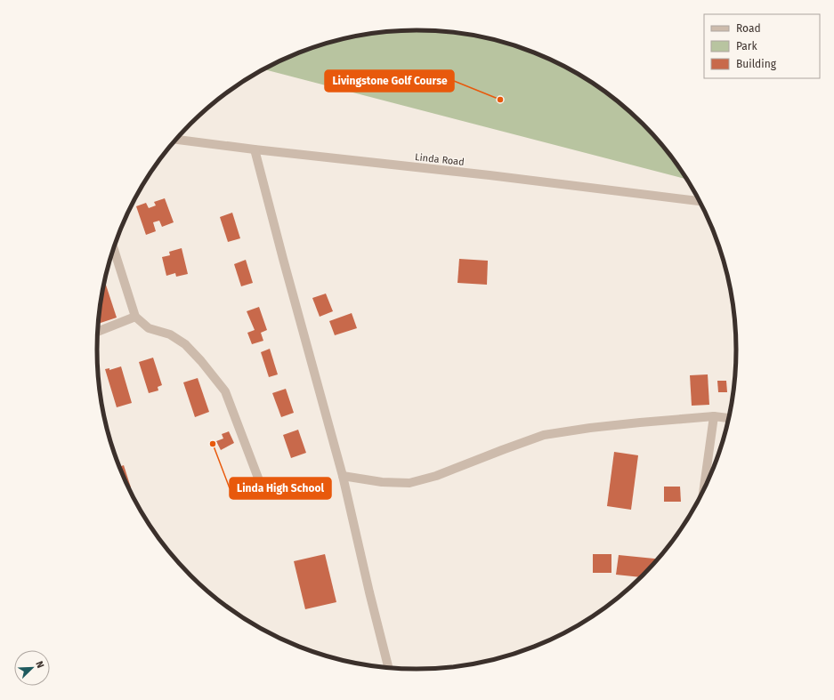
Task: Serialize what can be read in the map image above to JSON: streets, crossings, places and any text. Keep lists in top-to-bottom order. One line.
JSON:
{"streets":{"street":["Linda Road"]},"places":["Livingstone Golf Course","Linda High School"],"legend":["Road","Park","Building"],"north":"top right"}
